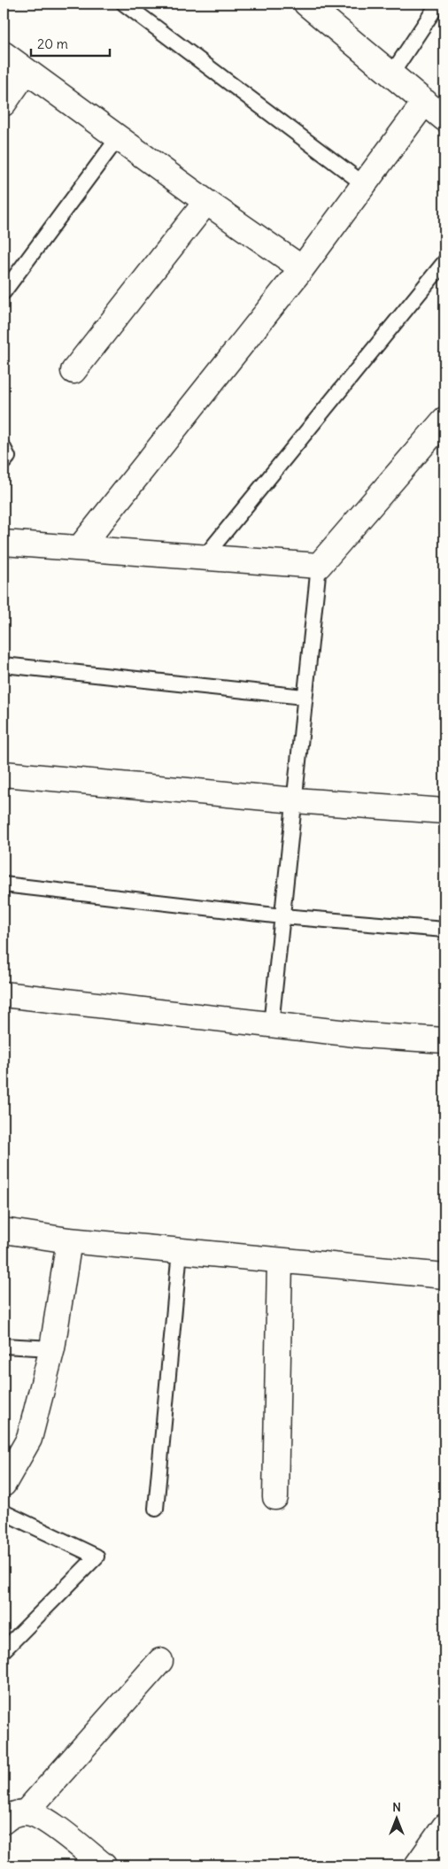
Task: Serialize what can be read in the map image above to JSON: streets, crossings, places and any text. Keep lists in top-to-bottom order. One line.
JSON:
{"scale_bar":"20 m","north":"top"}
